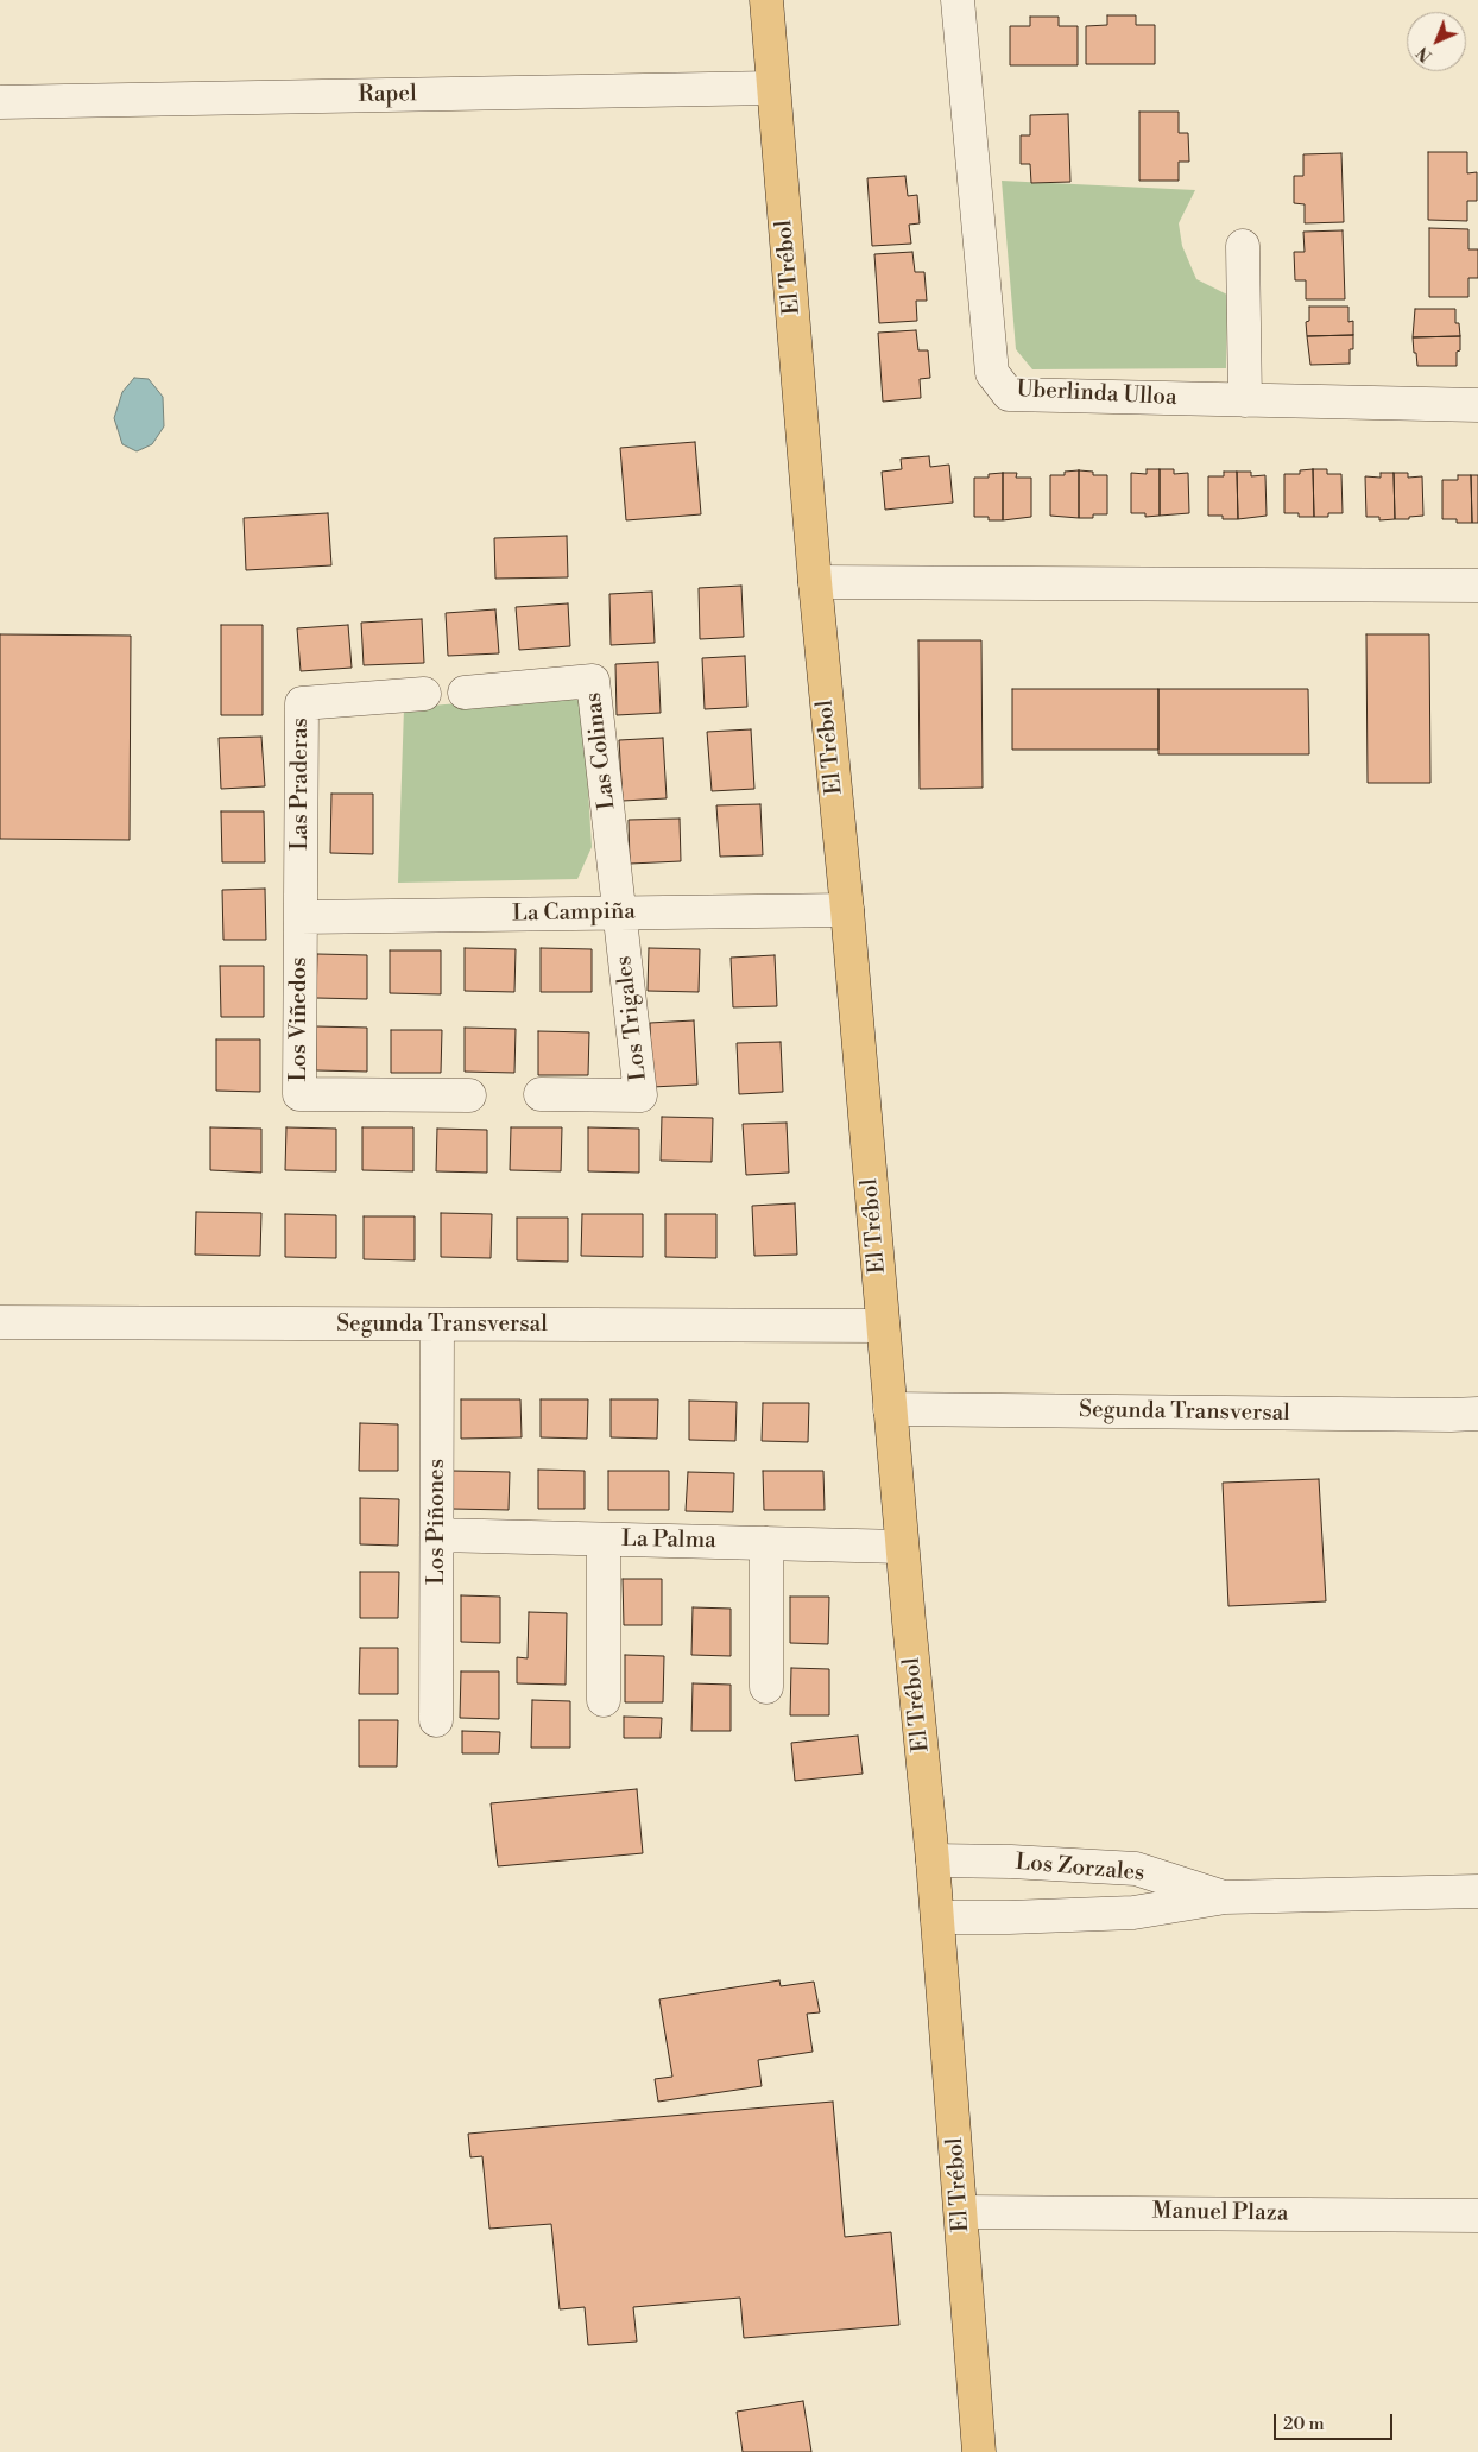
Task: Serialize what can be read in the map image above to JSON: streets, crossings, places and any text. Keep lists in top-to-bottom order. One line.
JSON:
{"streets":{"main road":["El Trébol"],"street":["Rapel","Uberlinda Ulloa","Las Colinas","Las Praderas","La Campiña","Los Trigales","Los Viñedos","Segunda Transversal","Los Piñones","La Palma","Los Zorzales","Manuel Plaza"]},"crossings":[["Rapel","El Trébol"],["El Trébol","La Campiña"],["El Trébol","Segunda Transversal"],["El Trébol","La Palma"],["El Trébol","Los Zorzales"],["El Trébol","Manuel Plaza"],["Las Colinas","La Campiña"],["Las Colinas","Los Trigales"],["Las Praderas","La Campiña"],["Las Praderas","Los Viñedos"],["La Campiña","Los Trigales"],["La Campiña","Los Viñedos"],["Segunda Transversal","Los Piñones"],["Los Piñones","La Palma"]],"scale_bar":"20 m","north":"bottom left"}
